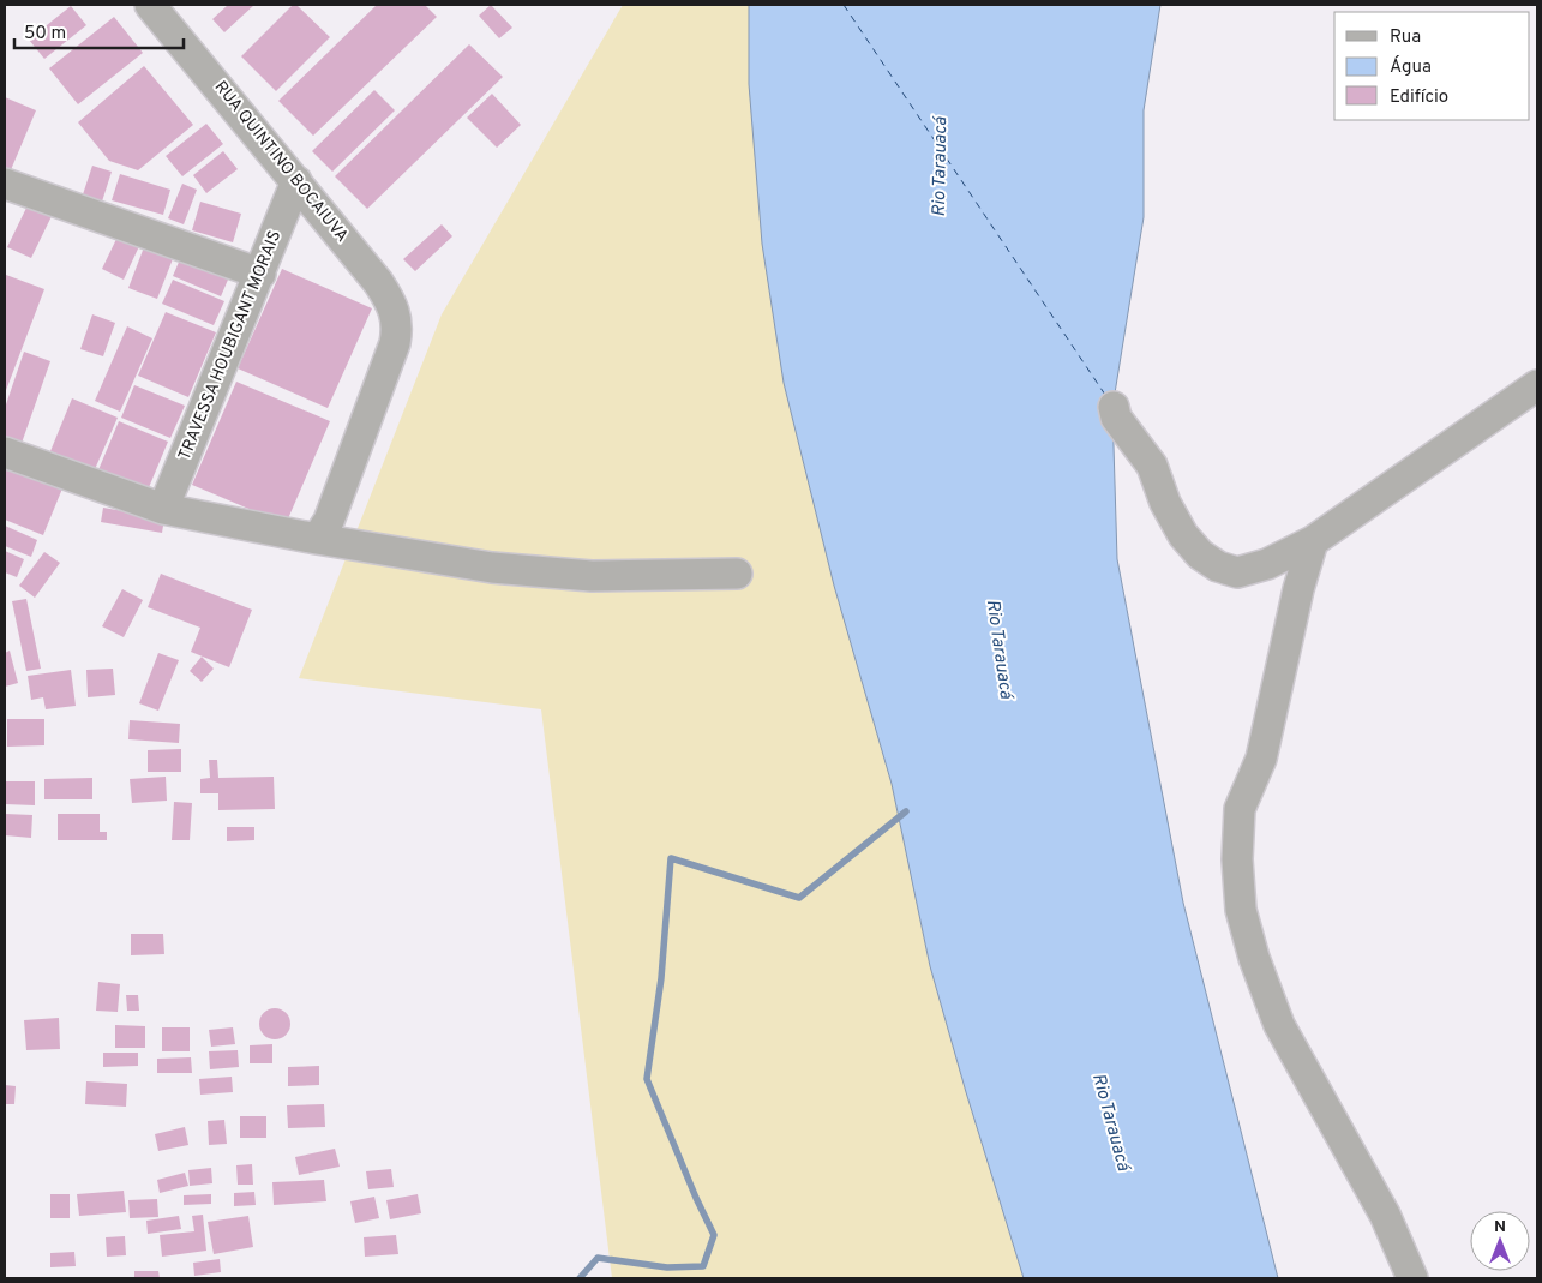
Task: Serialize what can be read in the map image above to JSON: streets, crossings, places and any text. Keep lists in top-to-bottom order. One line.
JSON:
{"streets":{"street":["RUA QUINTINO BOCAIUVA","TRAVESSA HOUBIGANT MORAIS"]},"crossings":[["RUA QUINTINO BOCAIUVA","TRAVESSA HOUBIGANT MORAIS"]],"water":["Rio Tarauacá"],"legend":["Rua","Água","Edifício"],"scale_bar":"50 m","north":"top"}
